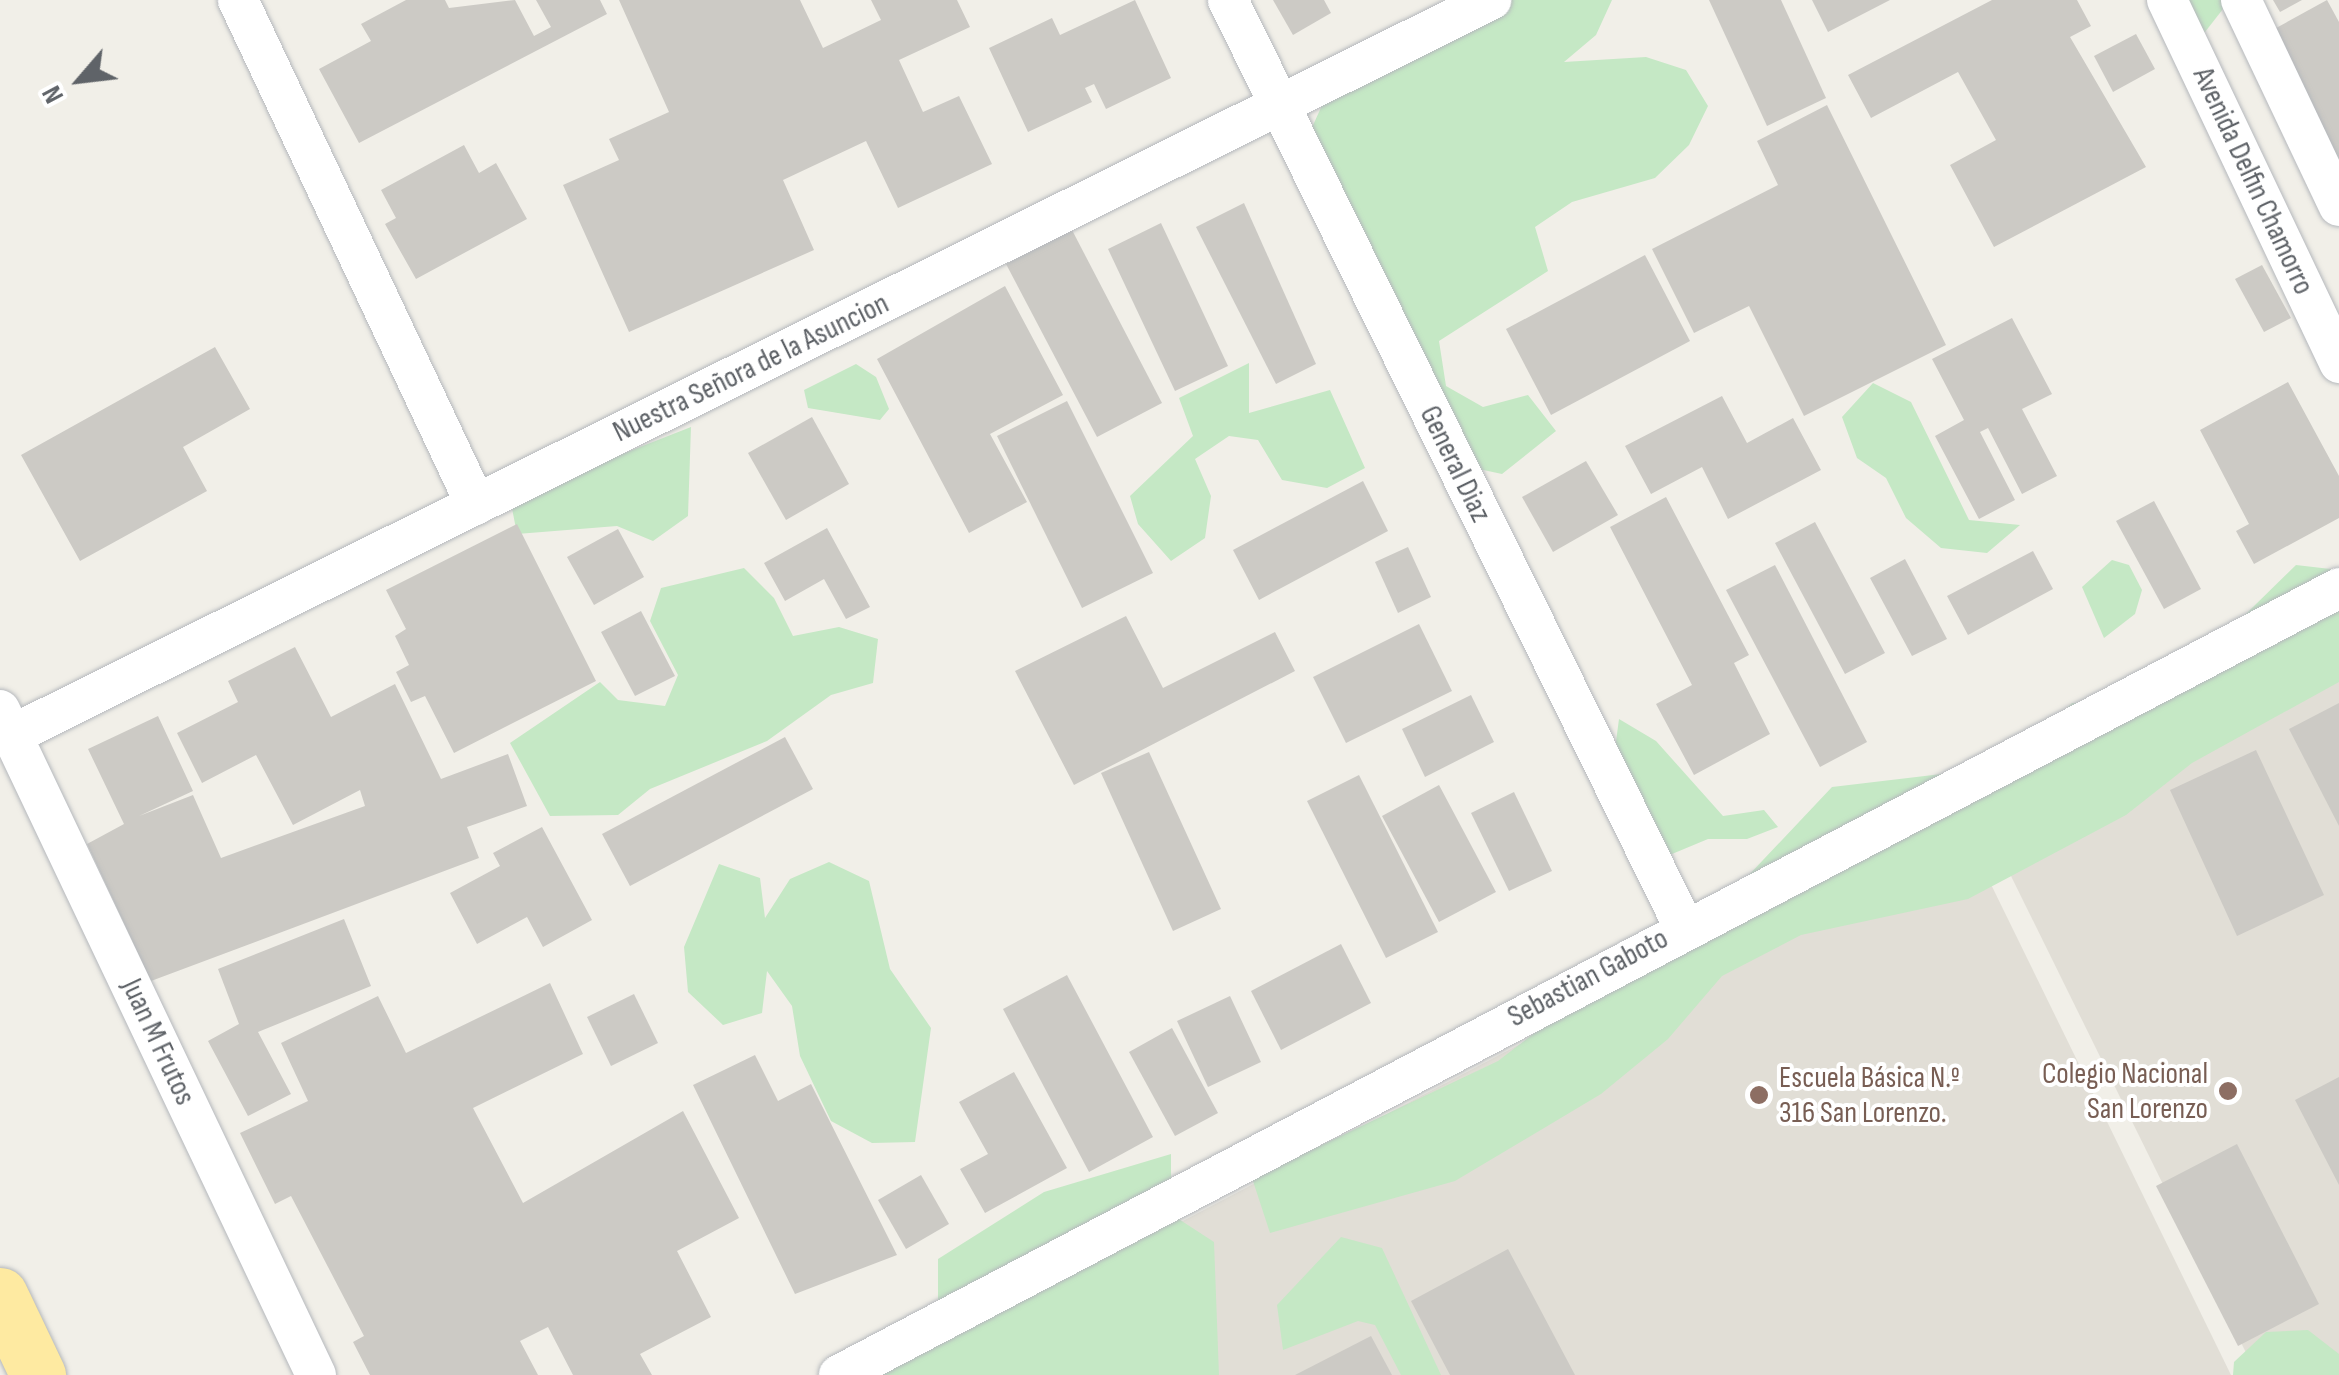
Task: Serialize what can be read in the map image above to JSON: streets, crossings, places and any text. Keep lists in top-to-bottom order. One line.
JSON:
{"streets":{"street":["Avenida Delfin Chamorro","Nuestra Señora de la Asuncion","General Diaz","Sebastian Gaboto","Juan M Frutos"]},"crossings":[["Nuestra Señora de la Asuncion","General Diaz"],["Nuestra Señora de la Asuncion","Juan M Frutos"],["General Diaz","Sebastian Gaboto"]],"places":["Colegio Nacional San Lorenzo","Escuela Básica N.º 316 San Lorenzo."],"north":"bottom left"}
